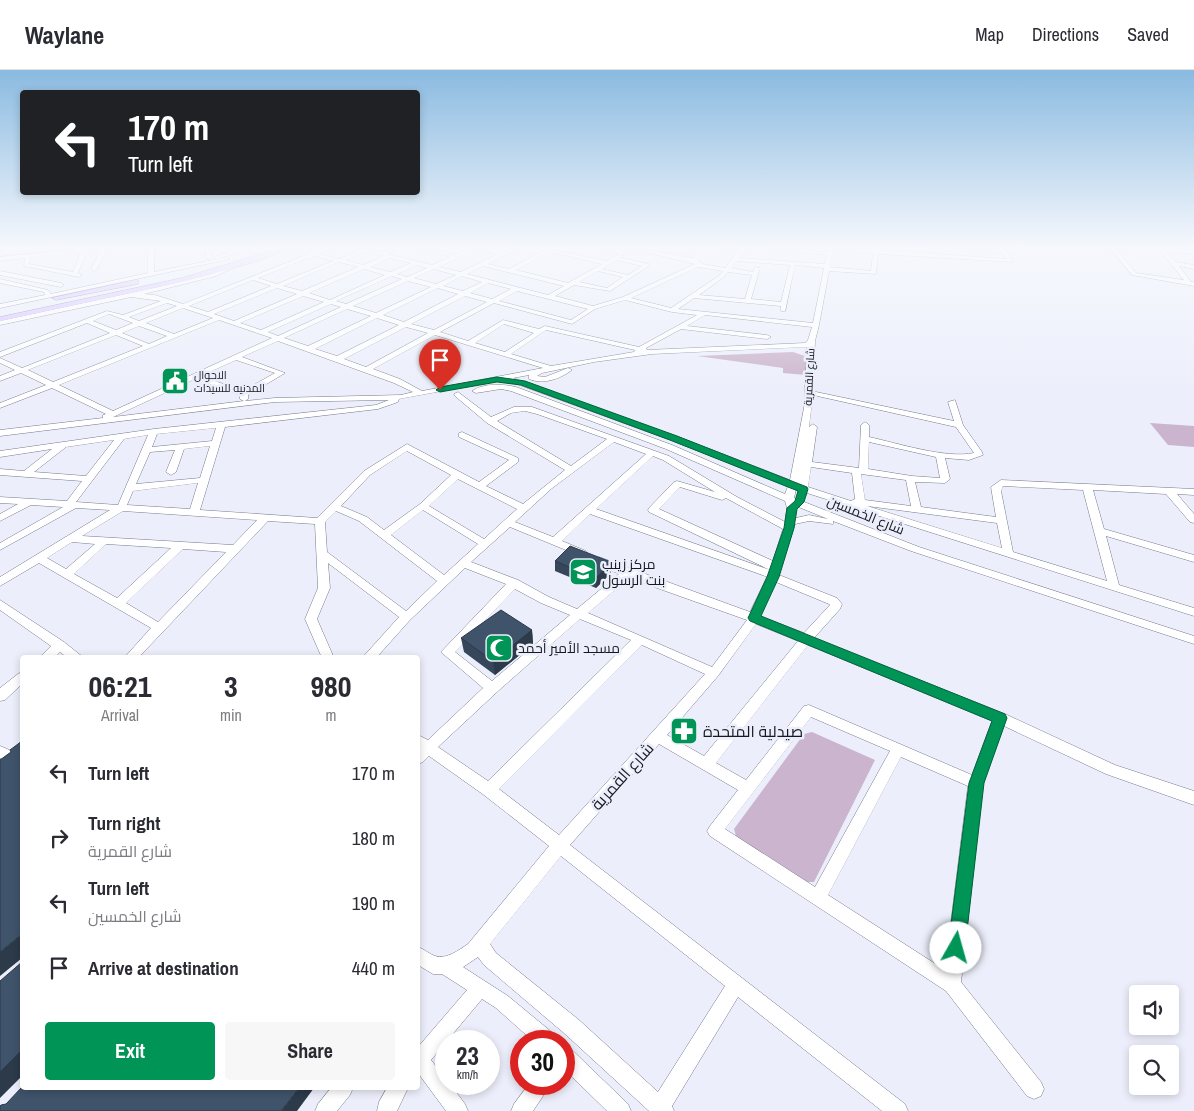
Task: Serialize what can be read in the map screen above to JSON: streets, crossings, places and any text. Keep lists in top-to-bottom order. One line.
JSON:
{"streets":{"street":["شارع القمرية","شارع الخمسين"]},"crossings":[["شارع القمرية","شارع الخمسين"]],"places":{"public building":["الاحوال المدنيه للسيدات"],"school or university":["مركز زينب بنت الرسول"],"mosque":["مسجد الأمير أحمد"],"pharmacy":["صيدلية المتحدة"]},"page":{"header":"Waylane","nav":["Map","Directions","Saved"],"turn":["170 m","Turn left"],"eta":["06:21","Arrival","3","min","980","m"],"list":[{"name":"Turn left","value":"170 m"},{"name":"Turn right","note":"شارع القمرية","value":"180 m"},{"name":"Turn left","note":"شارع الخمسين","value":"190 m"},{"name":"Arrive at destination","value":"440 m"}],"buttons":["Exit","Share"],"speed":"23 km/h","limit":"30"}}
